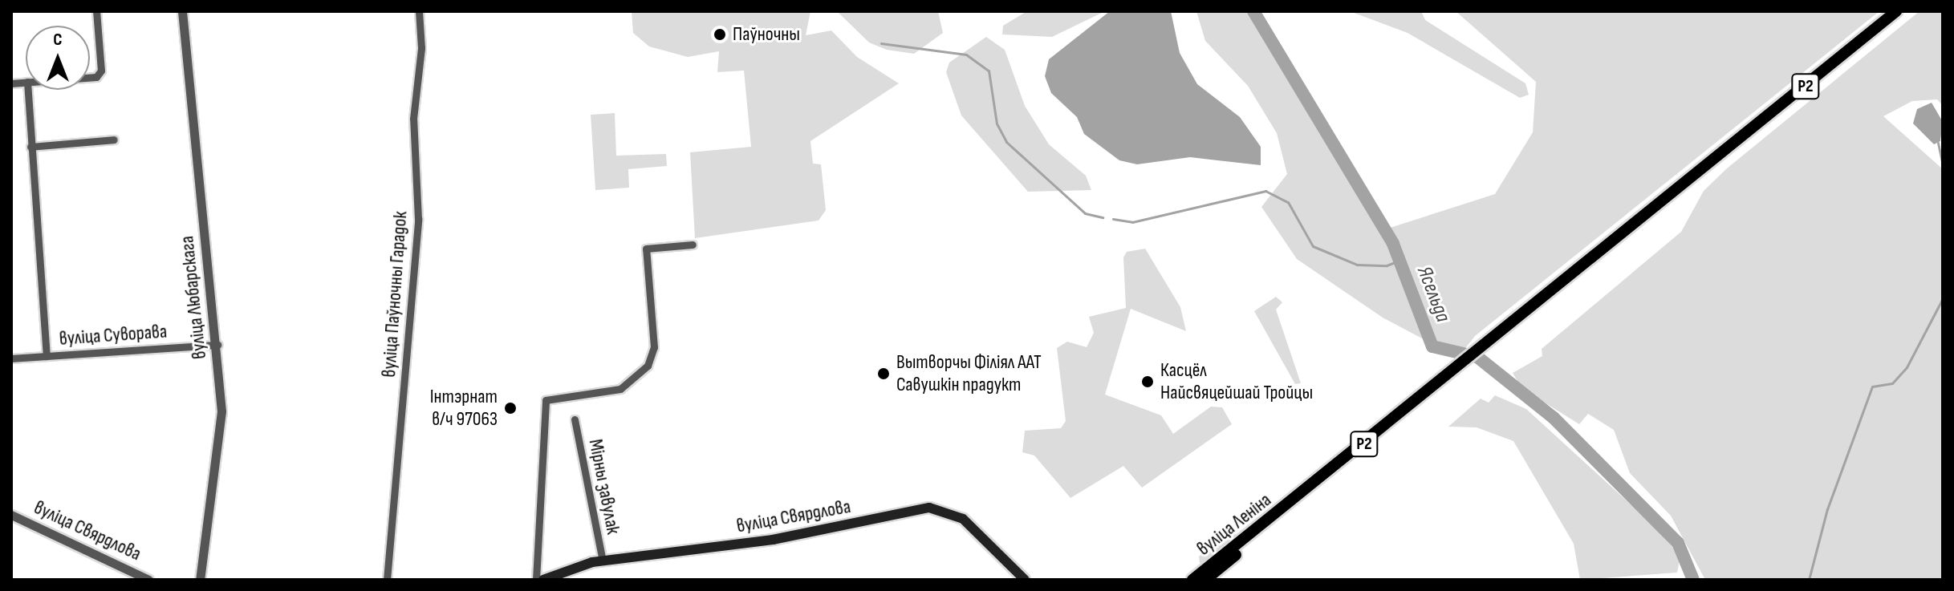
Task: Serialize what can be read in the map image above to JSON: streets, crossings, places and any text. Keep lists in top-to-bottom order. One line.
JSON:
{"streets":{"main road":["Р2","вуліца Свярдлова","вуліца Леніна"],"street":["вуліца Паўночны Гарадок","вуліца Любарскага","вуліца Суворава","Мірны завулак"]},"crossings":[["Р2","вуліца Леніна"],["вуліца Любарскага","вуліца Суворава"],["Мірны завулак","вуліца Свярдлова"]],"water":["Ясельда"],"places":["Паўночны","Вытворчы Філіял ААТ Савушкін прадукт","Касцёл Найсвяцейшай Тройцы","Інтэрнат в/ч 97063"],"north":"top"}
